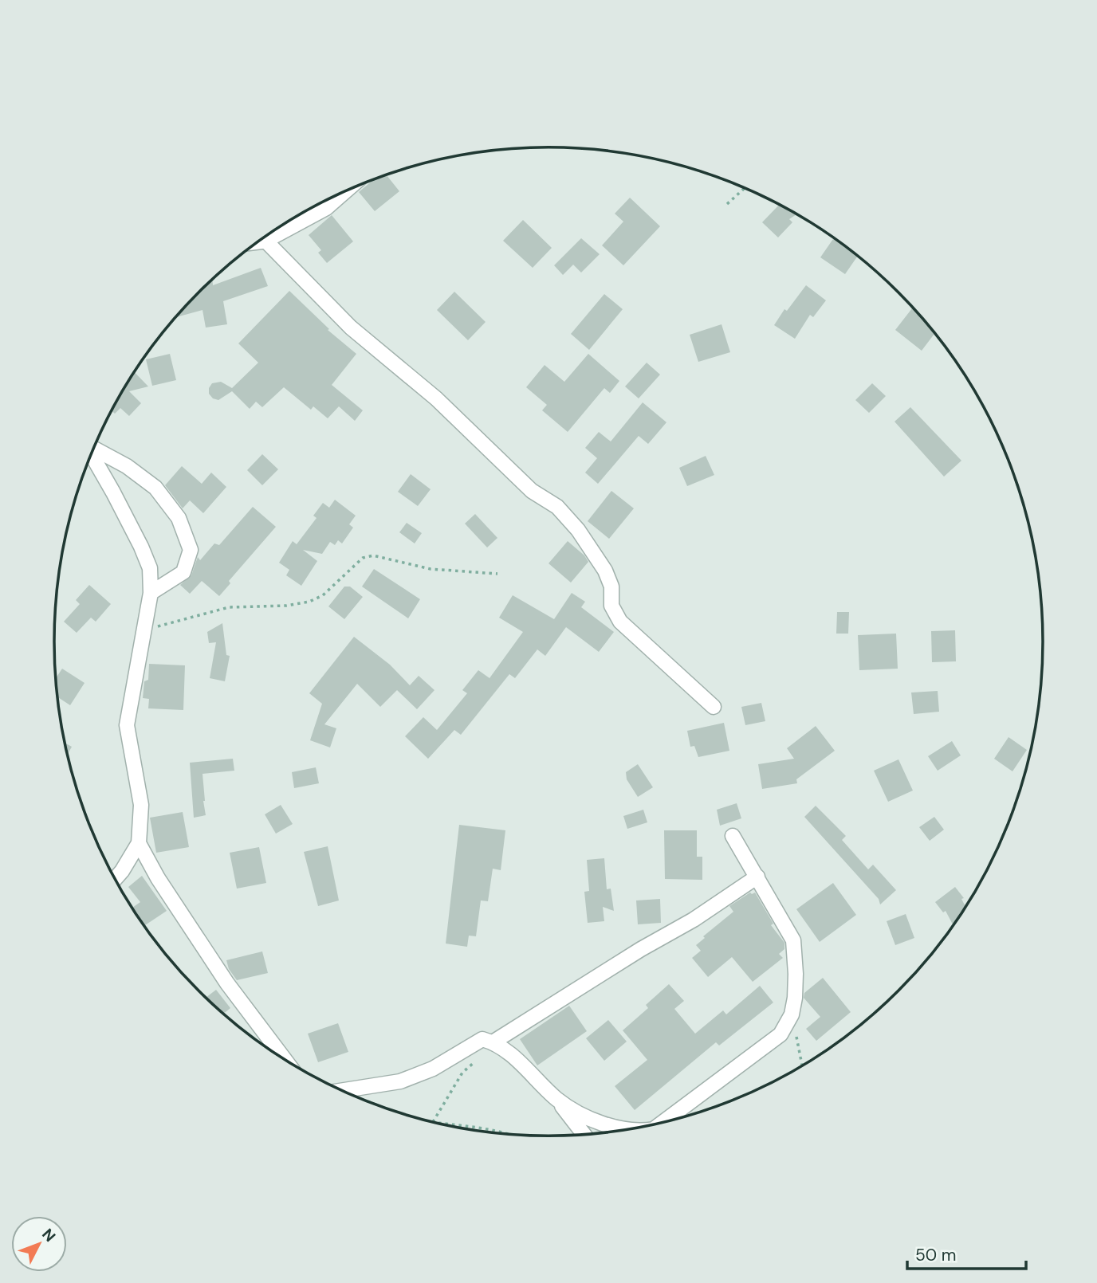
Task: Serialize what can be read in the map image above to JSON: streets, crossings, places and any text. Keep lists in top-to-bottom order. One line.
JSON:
{"scale_bar":"50 m","north":"top right"}
